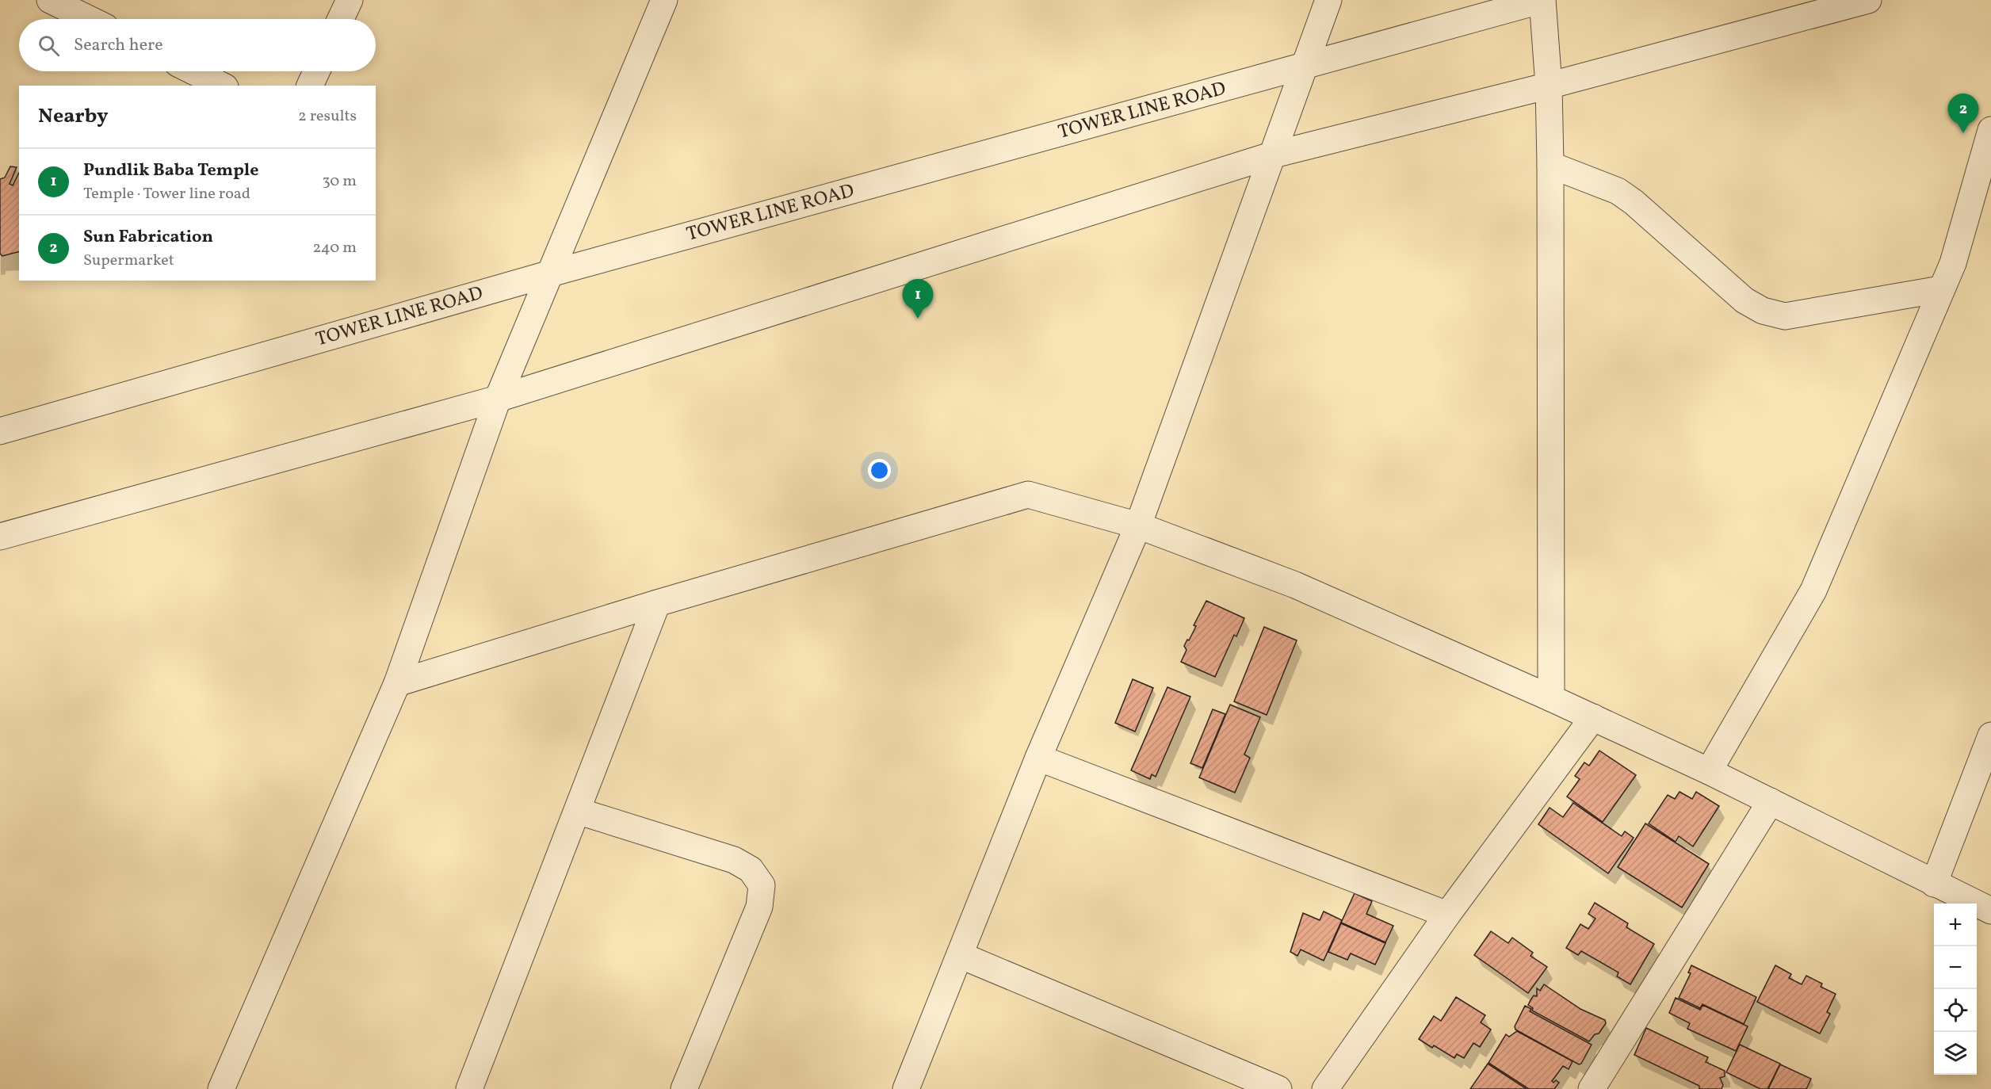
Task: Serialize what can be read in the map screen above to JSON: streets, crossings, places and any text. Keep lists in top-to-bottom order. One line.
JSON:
{"streets":{"street":["TOWER LINE ROAD"]},"page":{"search":"Search here","heading":["Nearby","2 results"],"pins":["2","1"],"list":[{"mark":"1","name":"Pundlik Baba Temple","note":"Temple · Tower line road","value":"30 m"},{"mark":"2","name":"Sun Fabrication","note":"Supermarket","value":"240 m"}],"map_buttons":["+","−"]}}
